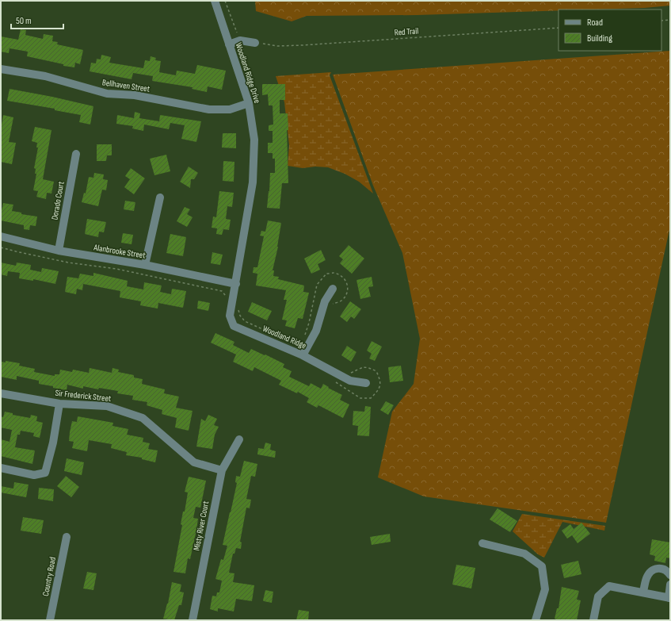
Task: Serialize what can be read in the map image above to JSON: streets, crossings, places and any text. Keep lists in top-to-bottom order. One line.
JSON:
{"streets":{"street":["Woodland Ridge Drive","Bellhaven Street","Dorado Court","Alanbrooke Street","Woodland Ridge","Sir Frederick Street","Misty River Court","Country Road"],"path":["Red Trail"]},"crossings":[["Woodland Ridge Drive","Bellhaven Street"],["Woodland Ridge Drive","Alanbrooke Street"],["Woodland Ridge Drive","Woodland Ridge"],["Dorado Court","Alanbrooke Street"],["Alanbrooke Street","Woodland Ridge"],["Sir Frederick Street","Misty River Court"]],"legend":["Road","Building"],"scale_bar":"50 m"}
